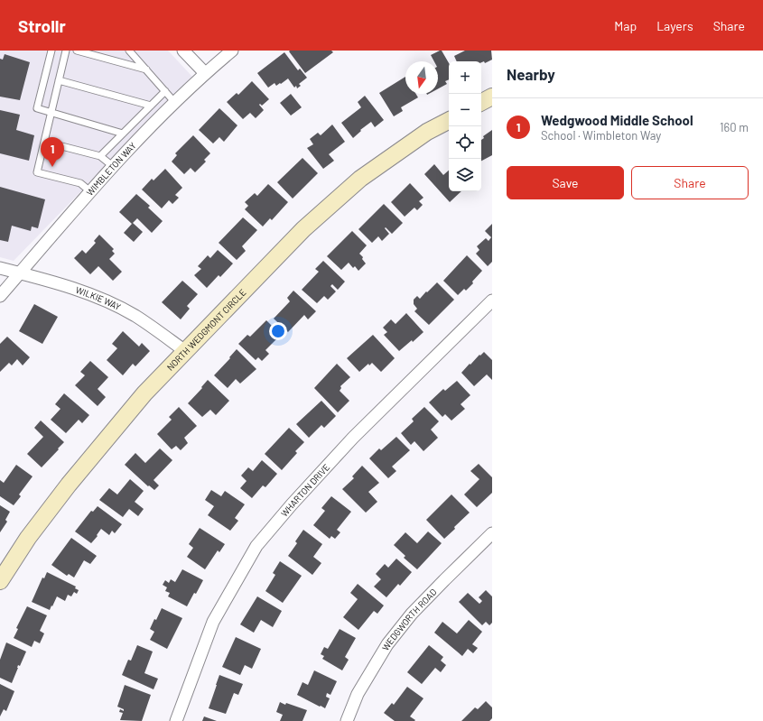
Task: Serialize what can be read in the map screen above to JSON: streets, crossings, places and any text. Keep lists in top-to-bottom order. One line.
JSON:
{"streets":{"street":["WIMBLETON WAY","WILKIE WAY","NORTH WEDGMONT CIRCLE","WHARTON DRIVE","WEDGWORTH ROAD"]},"crossings":[["WIMBLETON WAY","WILKIE WAY"],["WILKIE WAY","NORTH WEDGMONT CIRCLE"]],"north":"bottom","page":{"header":"Strollr","nav":["Map","Layers","Share"],"heading":"Nearby","map_buttons":["+","−"],"list":[{"mark":"1","name":"Wedgwood Middle School","note":"School · Wimbleton Way","value":"160 m"}],"pins":"1","buttons":["Save","Share"]}}
